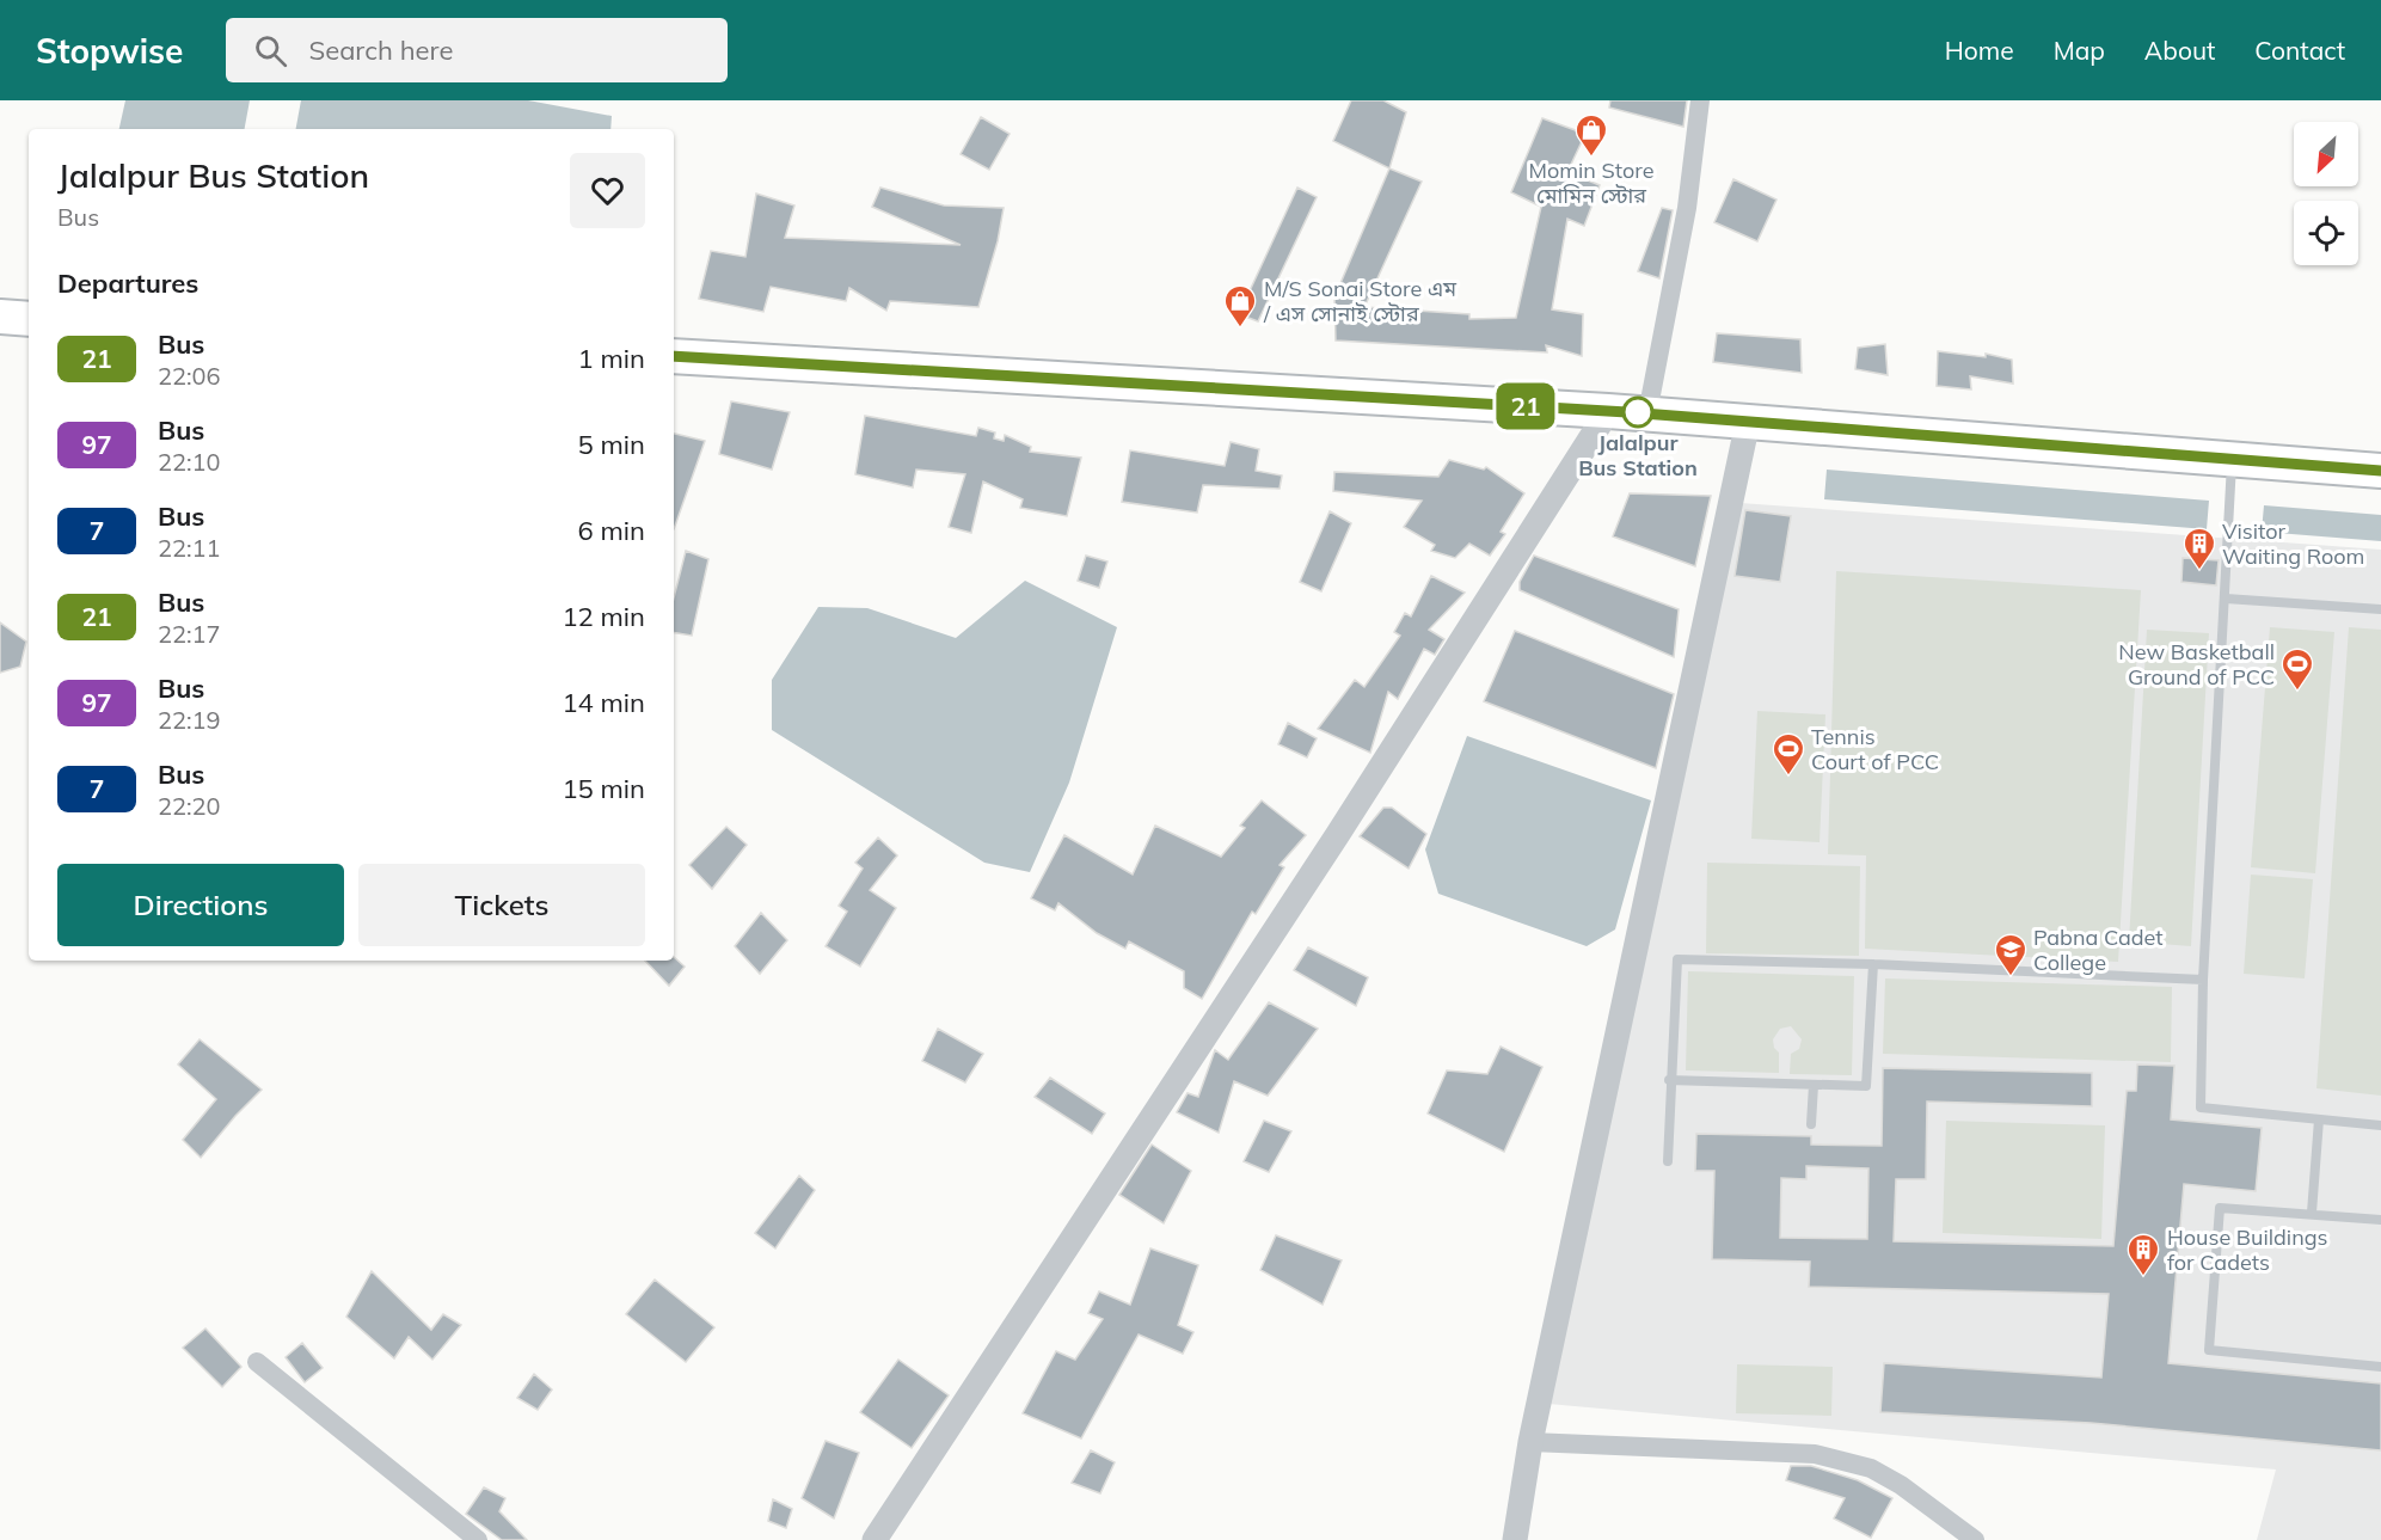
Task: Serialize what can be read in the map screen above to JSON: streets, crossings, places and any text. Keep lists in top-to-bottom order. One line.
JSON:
{"places":{"shop":["Momin Store মোমিন স্টোর","M/S Sonai Store এম / এস সোনাই স্টোর"],"other":["Jalalpur Bus Station"],"building":["Visitor Waiting Room","House Buildings for Cadets"],"sports":["New Basketball Ground of PCC","Tennis Court of PCC"],"school or university":["Pabna Cadet College"]},"lines":["bus line 21"],"north":"bottom left","page":{"header":"Stopwise","search":"Search here","nav":["Home","Map","About","Contact"],"on_map":"21","heading":[["Jalalpur Bus Station","Bus"],"Departures"],"list":[{"mark":"21","name":"Bus","note":"22:06","value":"1 min"},{"mark":"97","name":"Bus","note":"22:10","value":"5 min"},{"mark":"7","name":"Bus","note":"22:11","value":"6 min"},{"mark":"21","name":"Bus","note":"22:17","value":"12 min"},{"mark":"97","name":"Bus","note":"22:19","value":"14 min"},{"mark":"7","name":"Bus","note":"22:20","value":"15 min"}],"buttons":["Directions","Tickets"]}}
